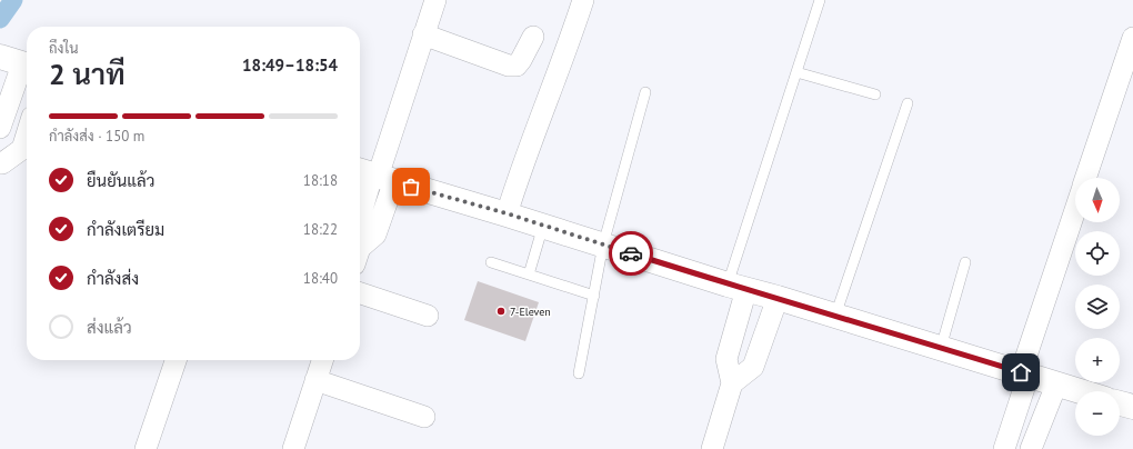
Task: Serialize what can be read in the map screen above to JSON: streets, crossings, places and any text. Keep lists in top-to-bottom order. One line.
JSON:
{"places":["7-Eleven"],"north":"bottom","page":{"heading":["2 นาที","ถึงใน","18:49–18:54"],"bar":"กำลังส่ง · 150 m","list":[["ยืนยันแล้ว","18:18"],["กำลังเตรียม","18:22"],["กำลังส่ง","18:40"],"ส่งแล้ว"],"map_buttons":["+","−"]}}
